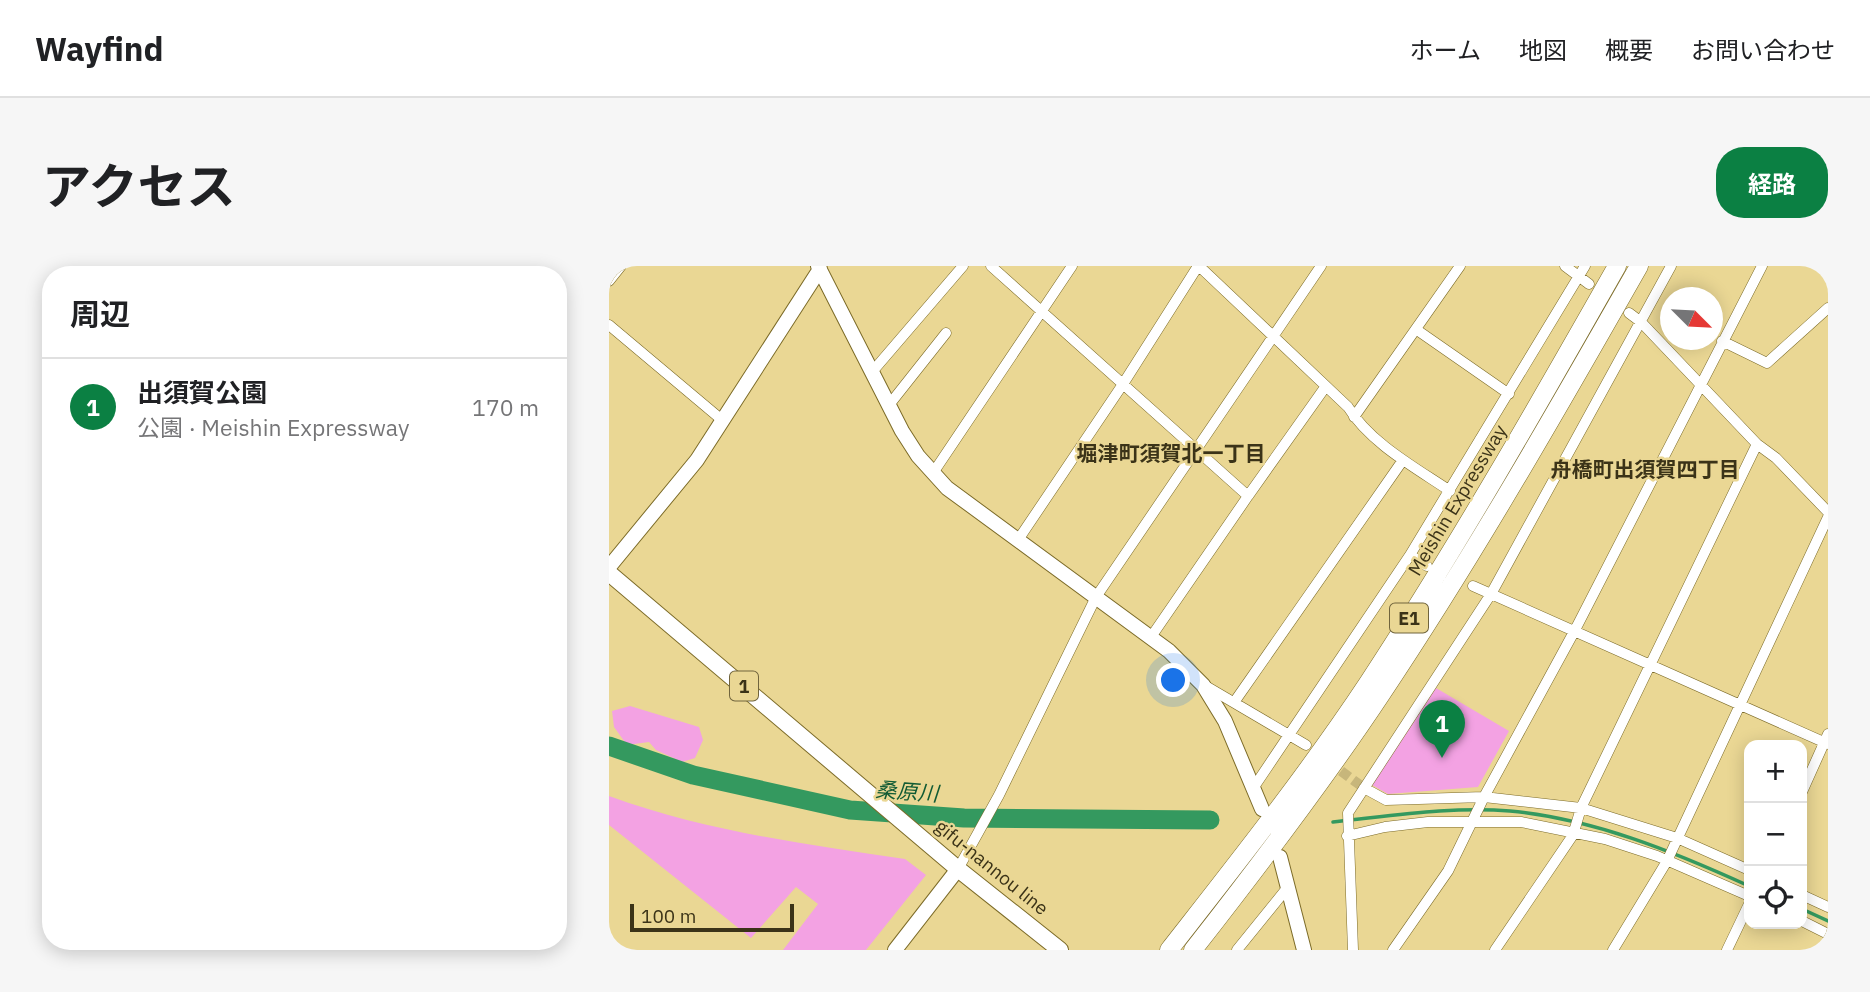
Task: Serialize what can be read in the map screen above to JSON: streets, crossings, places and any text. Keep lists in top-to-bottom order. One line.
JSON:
{"streets":{"highway":["Meishin Expressway","E1"],"main road":["1","gifu-nannou line"]},"districts":["堀津町須賀北一丁目","舟橋町出須賀四丁目"],"water":["桑原川"],"scale_bar":"100 m","north":"bottom right","page":{"header":"Wayfind","nav":["ホーム","地図","概要","お問い合わせ"],"title":"アクセス","buttons":"経路","heading":"周辺","list":[{"mark":"1","name":"出須賀公園","note":"公園 · Meishin Expressway","value":"170 m"}],"pins":"1","map_buttons":["+","−"],"scale":"100 m"}}
